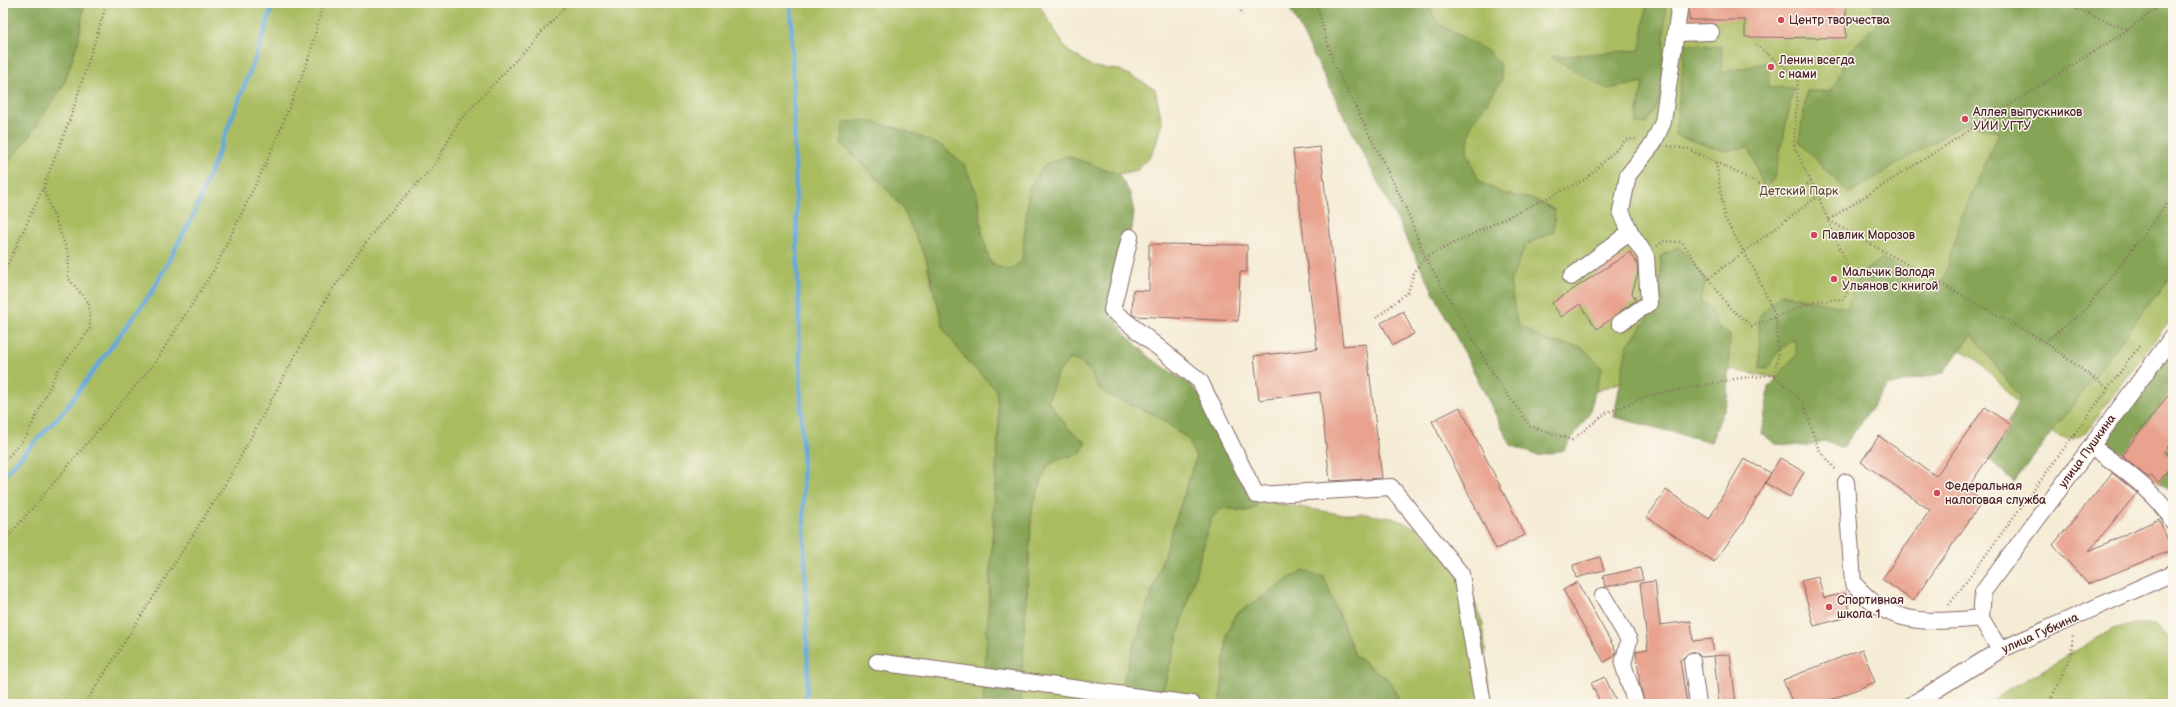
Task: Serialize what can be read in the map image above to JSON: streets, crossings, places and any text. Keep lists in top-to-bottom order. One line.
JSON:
{"streets":{"street":["улица Пушкина","улица Губкина"]},"parks":["Детский Парк"],"places":["Центр творчества","Ленин всегда с нами","Аллея выпускников УИИ УГТУ","Павлик Морозов","Мальчик Володя Ульянов с книгой","Федеральная налоговая служба","Спортивная школа 1"]}
